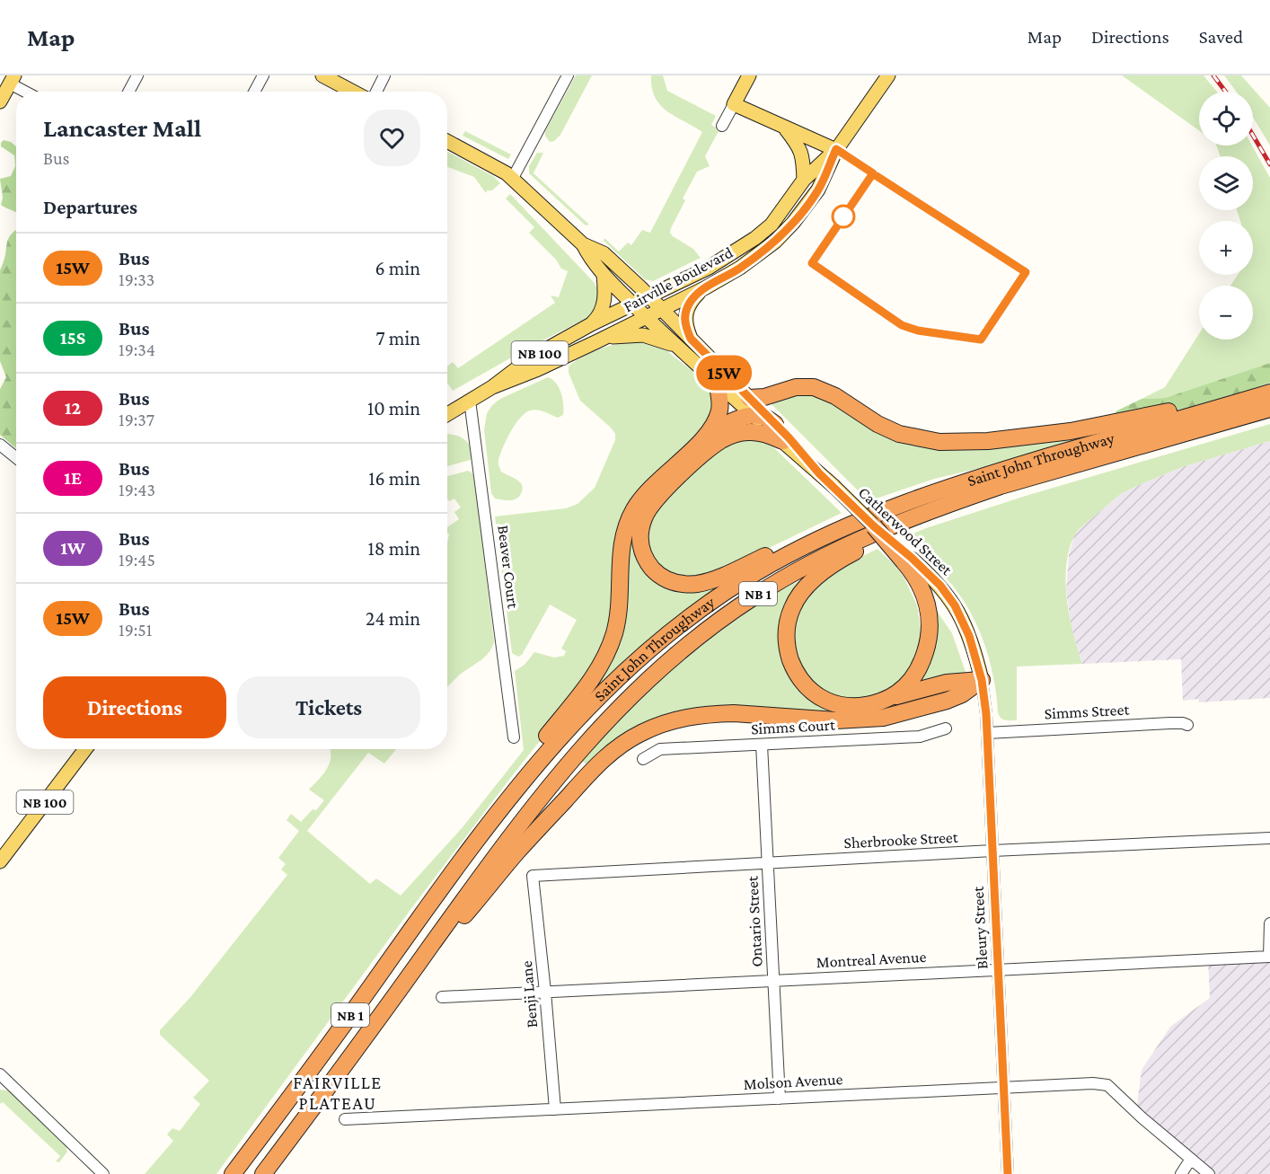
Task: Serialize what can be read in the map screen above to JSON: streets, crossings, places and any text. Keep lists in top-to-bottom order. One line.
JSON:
{"streets":{"highway":["Saint John Throughway","NB 1"],"main road":["Fairville Boulevard","NB 100","Catherwood Street"],"street":["Beaver Court","Simms Street","Simms Court","Sherbrooke Street","Ontario Street","Bleury Street","Montreal Avenue","Benji Lane","Molson Avenue"]},"crossings":[["Fairville Boulevard","Catherwood Street"],["Fairville Boulevard","Beaver Court"],["Catherwood Street","Bleury Street"],["Simms Street","Bleury Street"],["Simms Court","Ontario Street"],["Sherbrooke Street","Ontario Street"],["Sherbrooke Street","Bleury Street"],["Sherbrooke Street","Benji Lane"],["Ontario Street","Montreal Avenue"],["Ontario Street","Molson Avenue"],["Bleury Street","Montreal Avenue"],["Bleury Street","Molson Avenue"],["Montreal Avenue","Benji Lane"],["Benji Lane","Molson Avenue"]],"districts":["FAIRVILLE PLATEAU"],"lines":["bus line 15W"],"page":{"header":"Map","nav":["Map","Directions","Saved"],"on_map":"15W","map_buttons":["+","−"],"heading":[["Lancaster Mall","Bus"],"Departures"],"list":[{"mark":"15W","name":"Bus","note":"19:33","value":"6 min"},{"mark":"15S","name":"Bus","note":"19:34","value":"7 min"},{"mark":"12","name":"Bus","note":"19:37","value":"10 min"},{"mark":"1E","name":"Bus","note":"19:43","value":"16 min"},{"mark":"1W","name":"Bus","note":"19:45","value":"18 min"},{"mark":"15W","name":"Bus","note":"19:51","value":"24 min"}],"buttons":["Directions","Tickets"]}}
